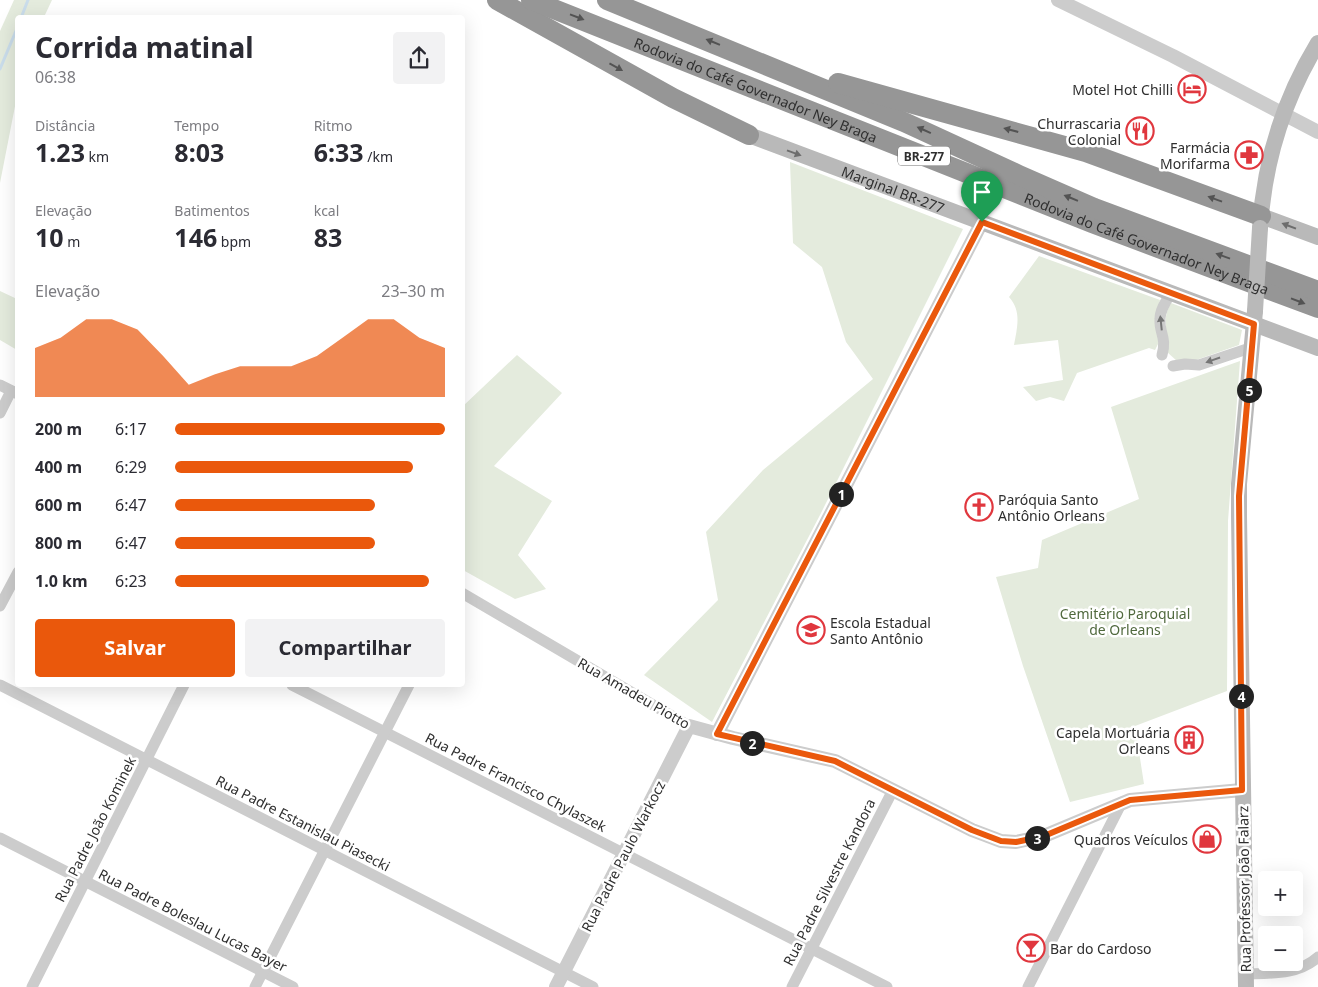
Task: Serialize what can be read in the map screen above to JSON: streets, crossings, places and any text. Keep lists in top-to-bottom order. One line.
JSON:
{"streets":{"highway":["Rodovia do Café Governador Ney Braga","BR-277"],"main road":["Marginal BR-277","Rua Professor João Falarz"],"street":["Rua Amadeu Piotto","Rua Padre Francisco Chylaszek","Rua Padre Estanislau Piasecki","Rua Padre João Kominek","Rua Padre Paulo Warkocz","Rua Padre Silvestre Kandora","Rua Padre Boleslau Lucas Bayer"]},"crossings":[["Marginal BR-277","Rua Professor João Falarz"],["Rua Amadeu Piotto","Rua Padre Paulo Warkocz"],["Rua Amadeu Piotto","Rua Padre Silvestre Kandora"],["Rua Amadeu Piotto","Rua Professor João Falarz"],["Rua Padre Francisco Chylaszek","Rua Padre Paulo Warkocz"],["Rua Padre Francisco Chylaszek","Rua Padre Silvestre Kandora"],["Rua Padre Estanislau Piasecki","Rua Padre João Kominek"],["Rua Padre Estanislau Piasecki","Rua Padre Paulo Warkocz"],["Rua Padre João Kominek","Rua Padre Boleslau Lucas Bayer"]],"one_way":["Marginal BR-277"],"parks":["Cemitério Paroquial de Orleans"],"places":{"hotel":["Motel Hot Chilli"],"restaurant":["Churrascaria Colonial"],"pharmacy":["Farmácia Morifarma"],"church":["Paróquia Santo Antônio Orleans"],"school or university":["Escola Estadual Santo Antônio"],"building":["Capela Mortuária Orleans"],"shop":["Quadros Veículos"],"bar":["Bar do Cardoso"]},"page":{"heading":["Corrida matinal","06:38"],"stats":[["Distância","1.23 km"],["Tempo","8:03"],["Ritmo","6:33 /km"],["Elevação","10 m"],["Batimentos","146 bpm"],["kcal","83"]],"chart":["Elevação","23–30 m"],"pins":["5","1","4","2","3"],"list":[{"name":"200 m","note":"6:17"},{"name":"400 m","note":"6:29"},{"name":"600 m","note":"6:47"},{"name":"800 m","note":"6:47"},{"name":"1.0 km","note":"6:23"}],"buttons":["Salvar","Compartilhar"],"map_buttons":["+","−"]}}
